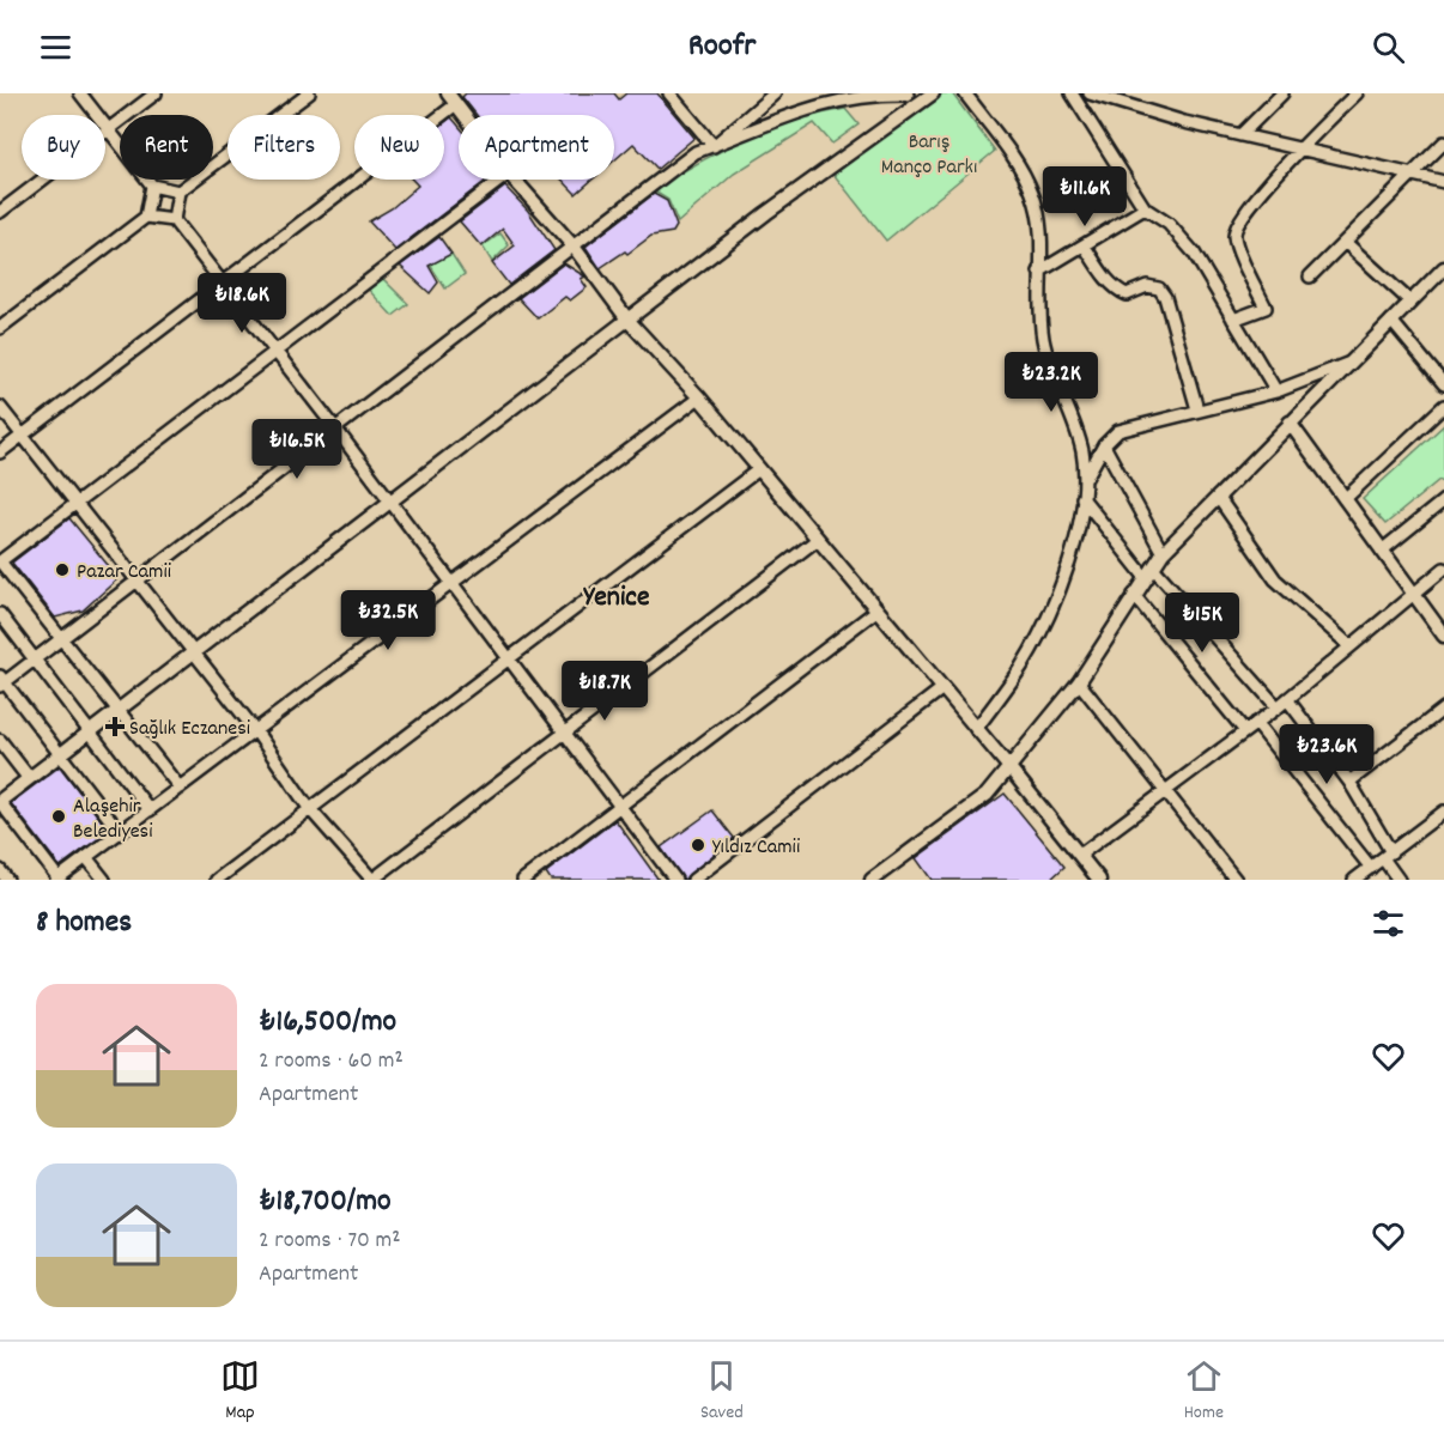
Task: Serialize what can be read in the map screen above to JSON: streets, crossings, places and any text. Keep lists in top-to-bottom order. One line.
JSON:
{"districts":["Yenice"],"parks":["Barış Manço Parkı"],"places":{"other":["Pazar Camii","Alaşehir Belediyesi","Yıldız Camii"],"health":["Sağlık Eczanesi"]},"page":{"header":"Roofr","chip":["Buy","Rent","Filters","New","Apartment"],"price":["₺11.6K","₺18.6K","₺23.2K","₺16.5K","₺32.5K","₺15K","₺18.7K","₺23.6K"],"heading":"8 homes","list":[{"name":"₺16,500/mo","note":"2 rooms · 60 m² · Apartment"},{"name":"₺18,700/mo","note":"2 rooms · 70 m² · Apartment"}],"tabs":["Map","Saved","Home"]}}
